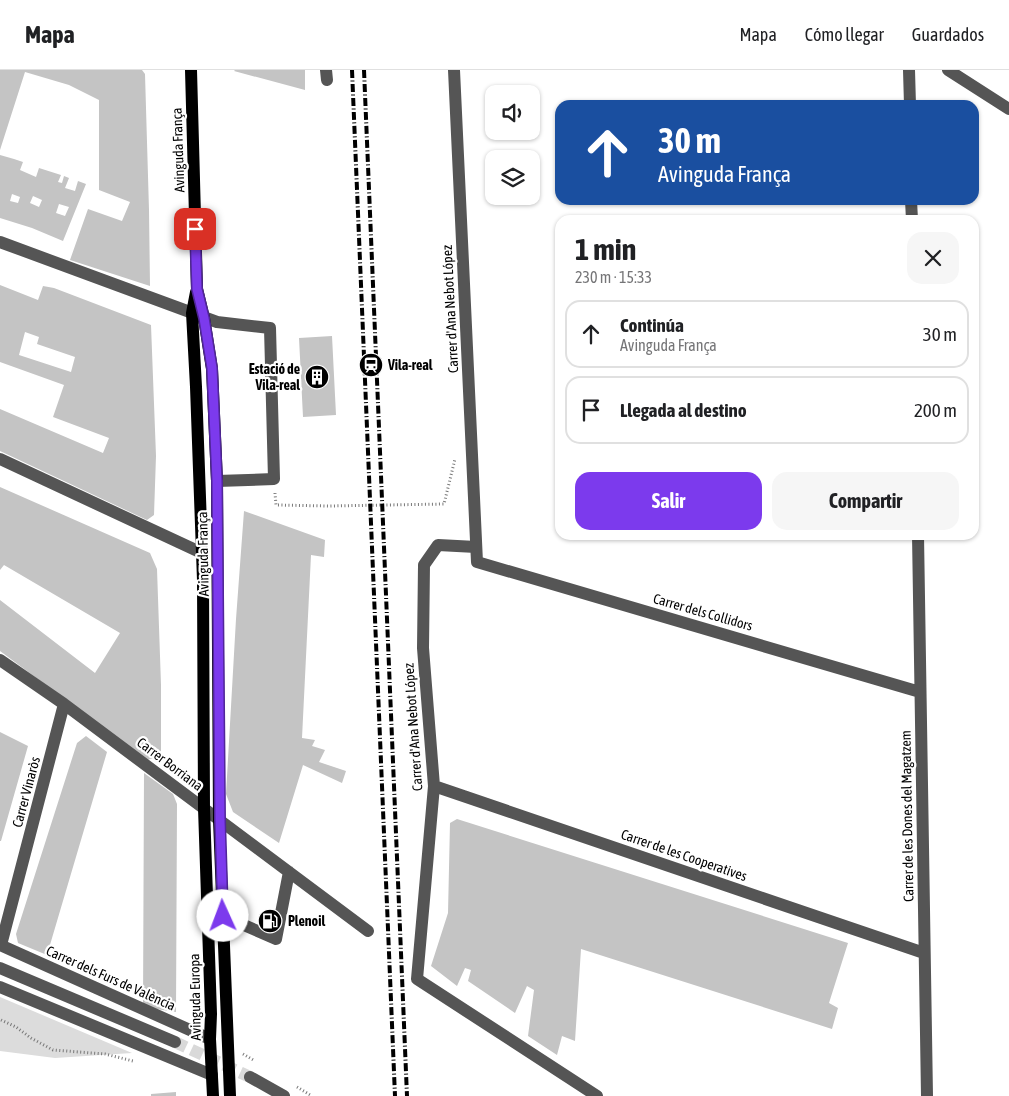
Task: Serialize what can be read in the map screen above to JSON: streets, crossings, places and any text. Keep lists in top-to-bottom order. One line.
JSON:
{"streets":{"main road":["Avinguda França","Avinguda Europa"],"street":["Carrer d'Ana Nebot López","Carrer dels Collidors","Carrer Borriana","Carrer Vinaròs","Carrer de les Dones del Magatzem","Carrer de les Cooperatives","Carrer dels Furs de València"]},"crossings":[["Avinguda França","Carrer Borriana"],["Avinguda França","Avinguda Europa"],["Carrer d'Ana Nebot López","Carrer dels Collidors"],["Carrer d'Ana Nebot López","Carrer de les Cooperatives"],["Carrer dels Collidors","Carrer de les Dones del Magatzem"],["Carrer Borriana","Carrer Vinaròs"],["Carrer Borriana","Avinguda Europa"],["Carrer Vinaròs","Carrer dels Furs de València"],["Carrer de les Dones del Magatzem","Carrer de les Cooperatives"],["Carrer dels Furs de València","Avinguda Europa"]],"places":{"station":["Vila-real"],"building":["Estació de Vila-real"],"fuel station":["Plenoil"]},"page":{"header":"Mapa","nav":["Mapa","Cómo llegar","Guardados"],"turn":["30 m","Avinguda França"],"heading":["1 min","230 m · 15:33"],"list":[{"name":"Continúa","note":"Avinguda França","value":"30 m"},{"name":"Llegada al destino","value":"200 m"}],"buttons":["Salir","Compartir"]}}
